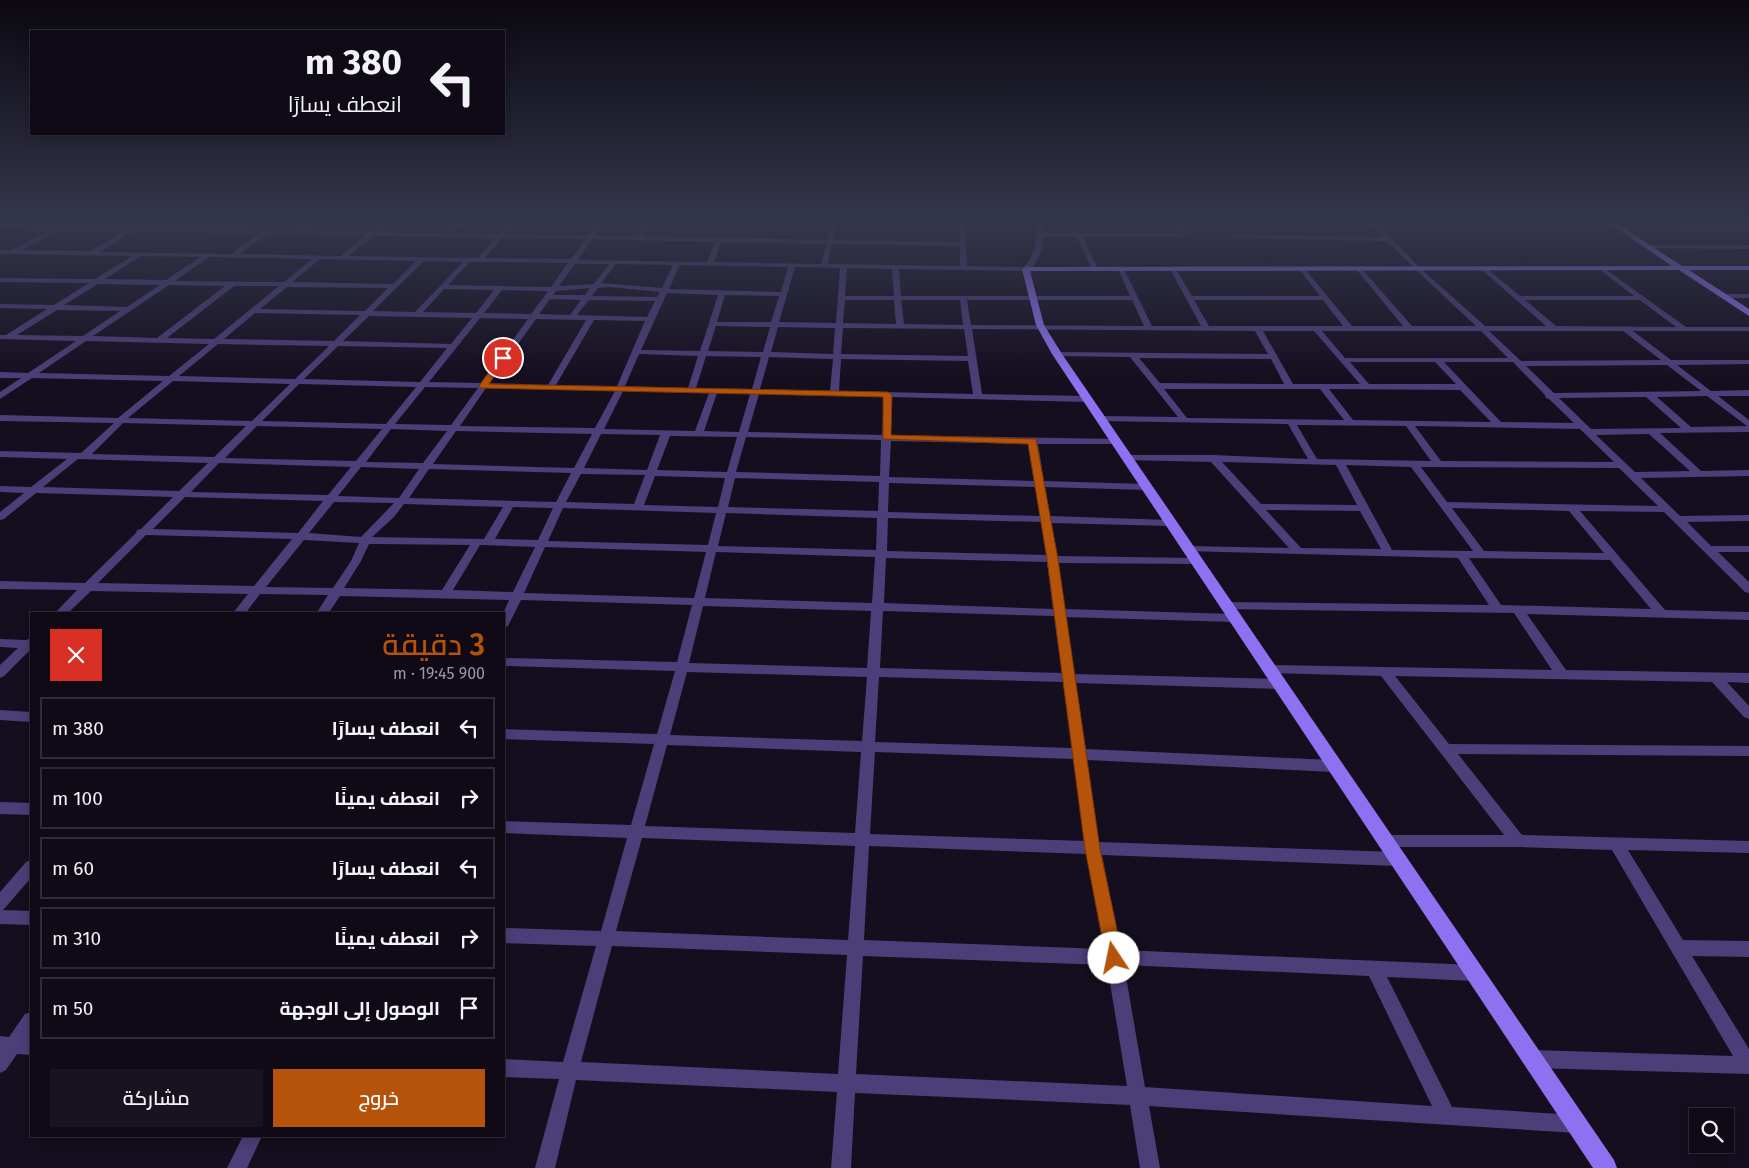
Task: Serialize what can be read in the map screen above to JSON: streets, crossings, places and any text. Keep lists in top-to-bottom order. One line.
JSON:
{"page":{"turn":["380 m","انعطف يسارًا"],"heading":["3 دقيقة","900 m · 19:45"],"list":[{"name":"انعطف يسارًا","value":"380 m"},{"name":"انعطف يمينًا","value":"100 m"},{"name":"انعطف يسارًا","value":"60 m"},{"name":"انعطف يمينًا","value":"310 m"},{"name":"الوصول إلى الوجهة","value":"50 m"}],"buttons":["خروج","مشاركة"]}}
